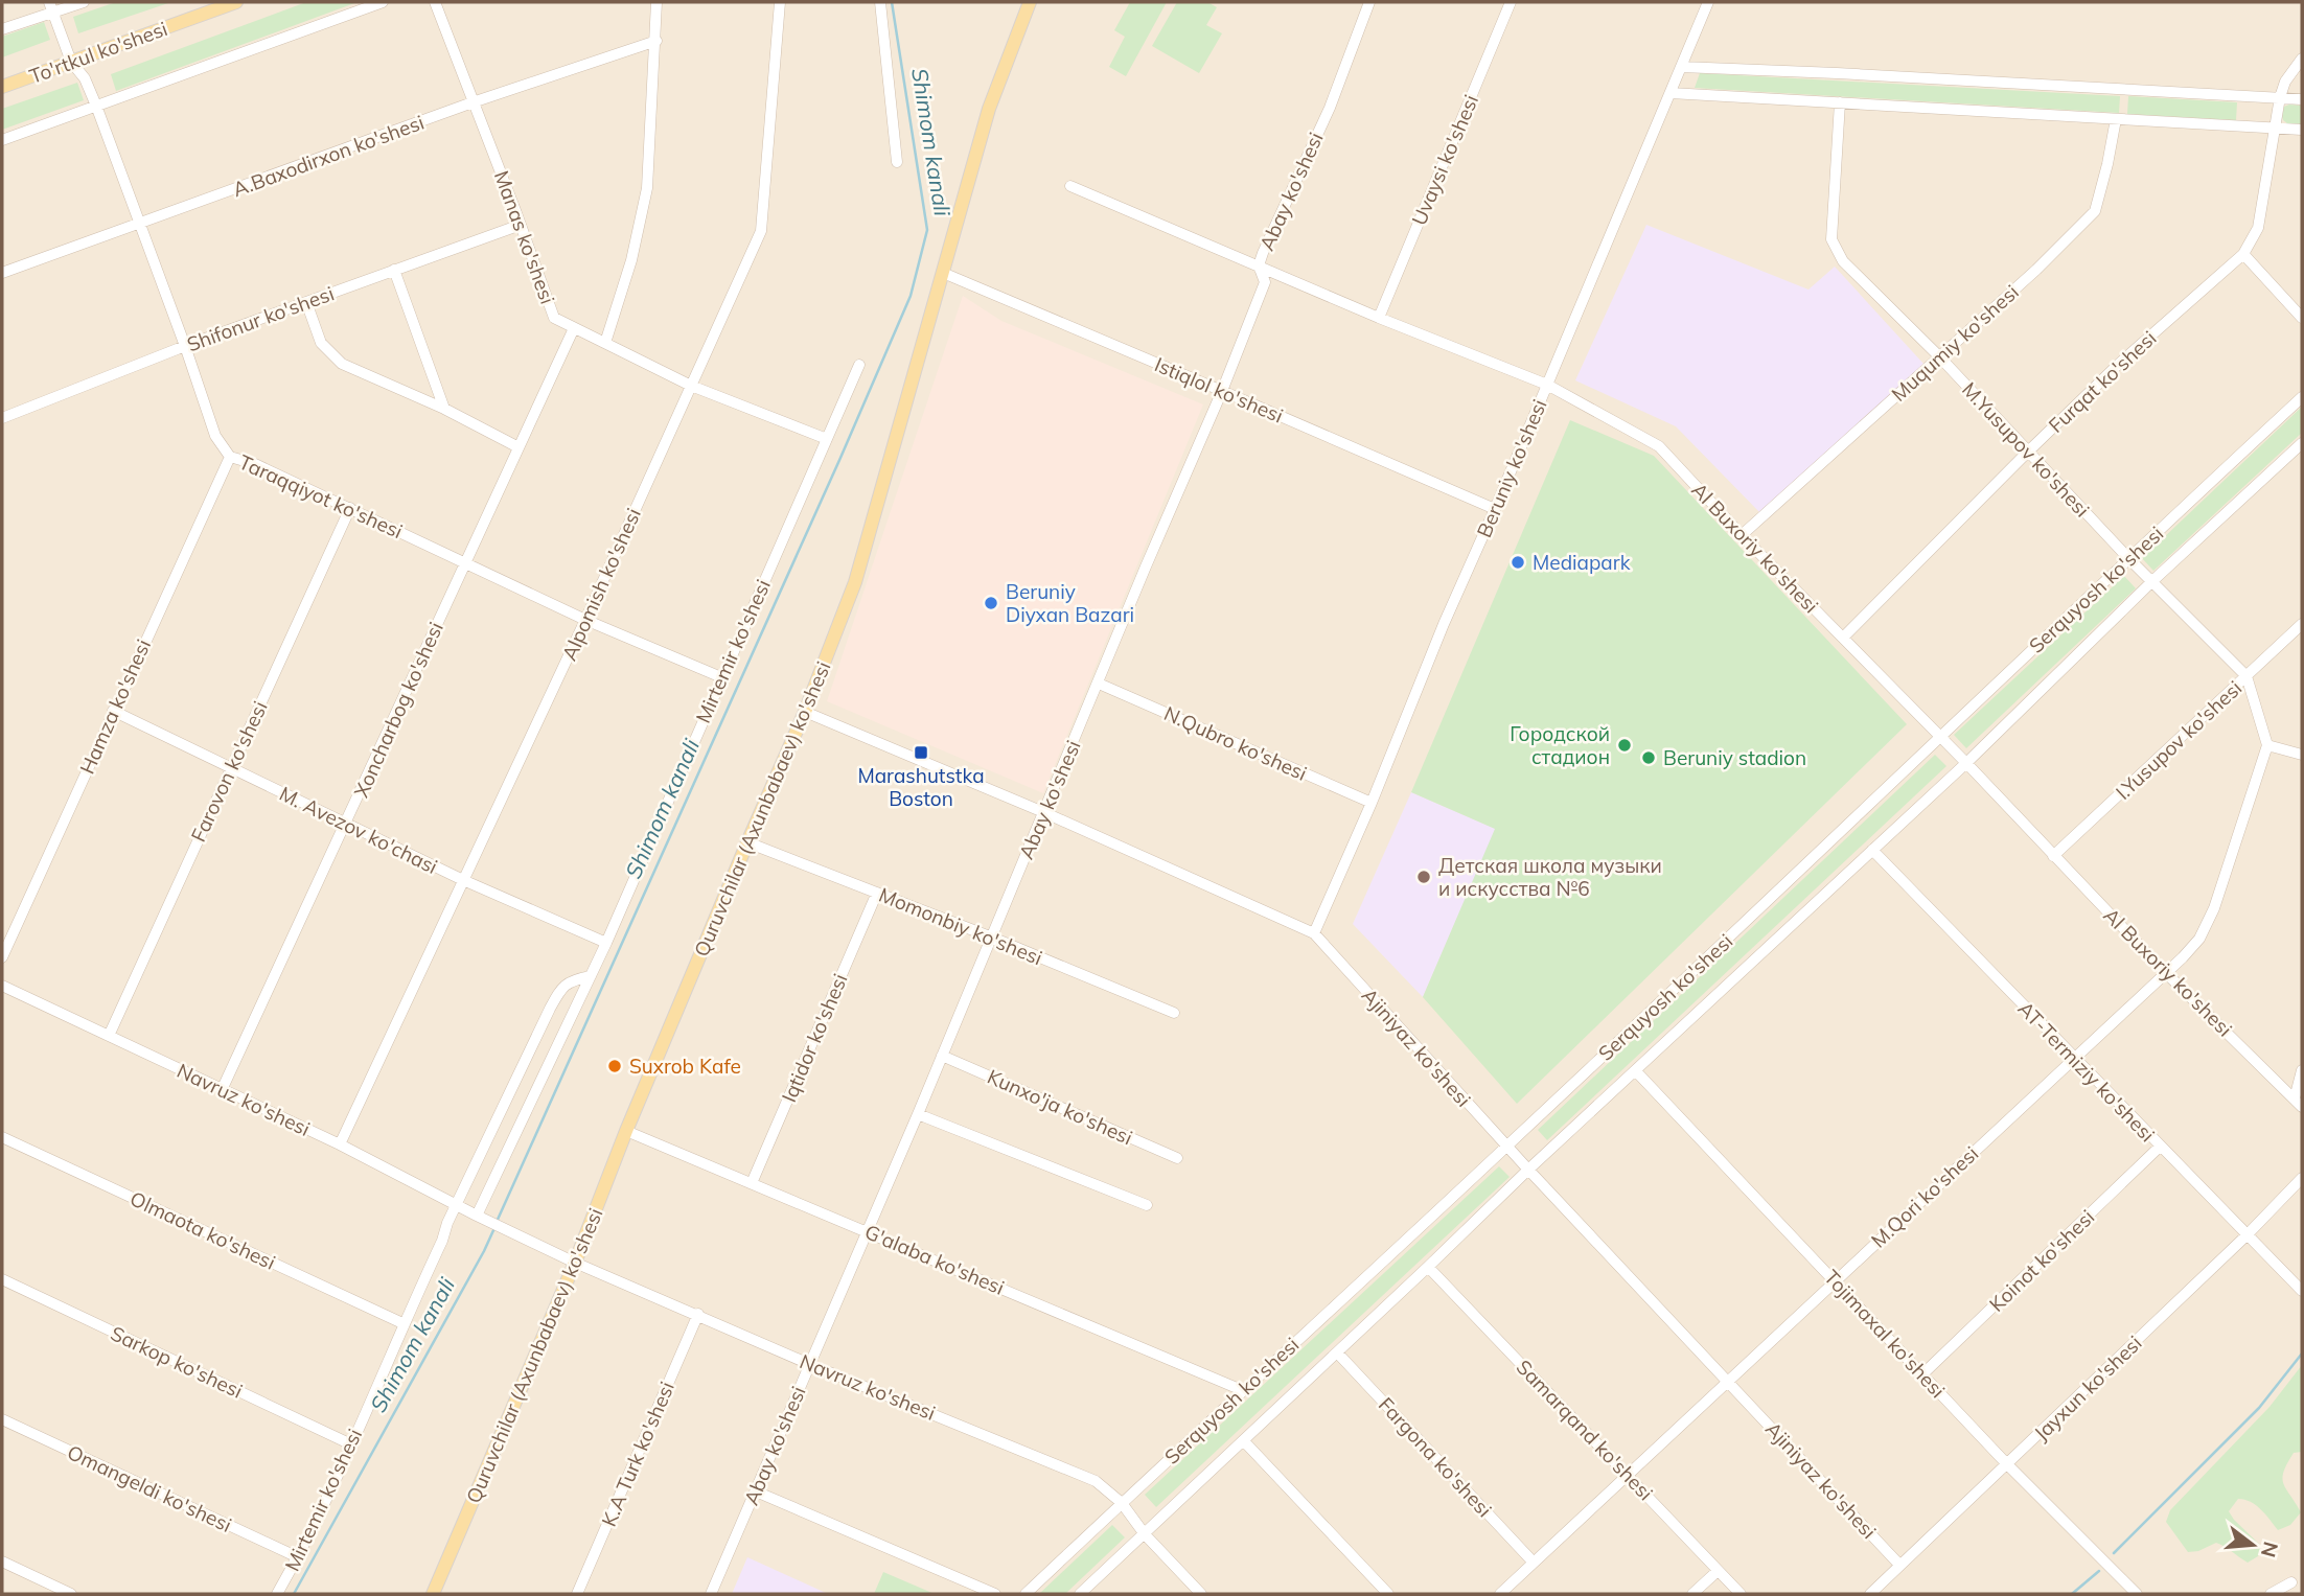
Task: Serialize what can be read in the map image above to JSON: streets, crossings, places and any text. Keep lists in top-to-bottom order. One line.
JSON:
{"streets":{"main road":["To'rtkul ko'shesi","Quruvchilar (Axunbabaev) ko'shesi"],"street":["A.Baxodirxon ko'shesi","Uvaysi ko'shesi","Abay ko'shesi","Manas ko'shesi","Shifonur ko'shesi","Muqumiy ko'shesi","Furqat ko'shesi","Istiqlol ko'shesi","M.Yusupov ko'shesi","Beruniy ko'shesi","Taraqqiyot ko'shesi","Al Buxoriy ko'shesi","Alpomish ko'shesi","Serquyosh ko'shesi","Mirtemir ko'shesi","Hamza ko'shesi","Xoncharbog ko'shesi","I.Yusupov ko'shesi","N.Qubro ko'shesi","Farovon ko'shesi","M. Avezov ko'chasi","Momonbiy ko'shesi","Iqtidor ko'shesi","Ajiniyaz ko'shesi","AT-Termiziy ko'shesi","Navruz ko'shesi","Kunxo'ja ko'shesi","M.Qori ko'shesi","Olmaota ko'shesi","G'alaba ko'shesi","Koinot ko'shesi","Tojimaxal ko'shesi","Sarkop ko'shesi","Jayxun ko'shesi","Samarqand ko'shesi","K.A Turk ko'shesi","Fargona ko'shesi","Omangeldi ko'shesi"]},"crossings":[["To'rtkul ko'shesi","Taraqqiyot ko'shesi"],["A.Baxodirxon ko'shesi","Manas ko'shesi"],["A.Baxodirxon ko'shesi","Taraqqiyot ko'shesi"],["Uvaysi ko'shesi","Al Buxoriy ko'shesi"],["Abay ko'shesi","Istiqlol ko'shesi"],["Abay ko'shesi","Al Buxoriy ko'shesi"],["Abay ko'shesi","N.Qubro ko'shesi"],["Abay ko'shesi","Momonbiy ko'shesi"],["Abay ko'shesi","Ajiniyaz ko'shesi"],["Abay ko'shesi","Navruz ko'shesi"],["Abay ko'shesi","Kunxo'ja ko'shesi"],["Abay ko'shesi","G'alaba ko'shesi"],["Manas ko'shesi","Shifonur ko'shesi"],["Manas ko'shesi","Alpomish ko'shesi"],["Manas ko'shesi","Mirtemir ko'shesi"],["Manas ko'shesi","Xoncharbog ko'shesi"],["Shifonur ko'shesi","Taraqqiyot ko'shesi"],["Muqumiy ko'shesi","M.Yusupov ko'shesi"],["Muqumiy ko'shesi","Al Buxoriy ko'shesi"],["Furqat ko'shesi","M.Yusupov ko'shesi"],["Furqat ko'shesi","Al Buxoriy ko'shesi"],["Istiqlol ko'shesi","Beruniy ko'shesi"],["Istiqlol ko'shesi","Quruvchilar (Axunbabaev) ko'shesi"],["M.Yusupov ko'shesi","Serquyosh ko'shesi"],["M.Yusupov ko'shesi","I.Yusupov ko'shesi"],["M.Yusupov ko'shesi","M.Qori ko'shesi"],["Beruniy ko'shesi","Al Buxoriy ko'shesi"],["Beruniy ko'shesi","N.Qubro ko'shesi"],["Beruniy ko'shesi","Ajiniyaz ko'shesi"],["Taraqqiyot ko'shesi","Alpomish ko'shesi"],["Taraqqiyot ko'shesi","Mirtemir ko'shesi"],["Taraqqiyot ko'shesi","Hamza ko'shesi"],["Taraqqiyot ko'shesi","Xoncharbog ko'shesi"],["Taraqqiyot ko'shesi","Farovon ko'shesi"],["Al Buxoriy ko'shesi","Serquyosh ko'shesi"],["Al Buxoriy ko'shesi","I.Yusupov ko'shesi"],["Al Buxoriy ko'shesi","M.Qori ko'shesi"],["Alpomish ko'shesi","M. Avezov ko'chasi"],["Alpomish ko'shesi","Navruz ko'shesi"],["Serquyosh ko'shesi","Ajiniyaz ko'shesi"],["Serquyosh ko'shesi","AT-Termiziy ko'shesi"],["Serquyosh ko'shesi","Navruz ko'shesi"],["Serquyosh ko'shesi","G'alaba ko'shesi"],["Serquyosh ko'shesi","Tojimaxal ko'shesi"],["Serquyosh ko'shesi","Samarqand ko'shesi"],["Serquyosh ko'shesi","Fargona ko'shesi"],["Mirtemir ko'shesi","M. Avezov ko'chasi"],["Mirtemir ko'shesi","Navruz ko'shesi"],["Mirtemir ko'shesi","Olmaota ko'shesi"],["Mirtemir ko'shesi","Sarkop ko'shesi"],["Mirtemir ko'shesi","Omangeldi ko'shesi"],["Hamza ko'shesi","M. Avezov ko'chasi"],["Xoncharbog ko'shesi","M. Avezov ko'chasi"],["Xoncharbog ko'shesi","Navruz ko'shesi"],["Farovon ko'shesi","M. Avezov ko'chasi"],["Farovon ko'shesi","Navruz ko'shesi"],["Quruvchilar (Axunbabaev) ko'shesi","Momonbiy ko'shesi"],["Quruvchilar (Axunbabaev) ko'shesi","Ajiniyaz ko'shesi"],["Quruvchilar (Axunbabaev) ko'shesi","Navruz ko'shesi"],["Quruvchilar (Axunbabaev) ko'shesi","G'alaba ko'shesi"],["Momonbiy ko'shesi","Iqtidor ko'shesi"],["Iqtidor ko'shesi","G'alaba ko'shesi"],["Ajiniyaz ko'shesi","M.Qori ko'shesi"],["Ajiniyaz ko'shesi","Jayxun ko'shesi"],["AT-Termiziy ko'shesi","M.Qori ko'shesi"],["AT-Termiziy ko'shesi","Koinot ko'shesi"],["AT-Termiziy ko'shesi","Jayxun ko'shesi"],["Navruz ko'shesi","K.A Turk ko'shesi"],["M.Qori ko'shesi","Tojimaxal ko'shesi"],["M.Qori ko'shesi","Samarqand ko'shesi"],["M.Qori ko'shesi","Fargona ko'shesi"],["Koinot ko'shesi","Tojimaxal ko'shesi"],["Tojimaxal ko'shesi","Jayxun ko'shesi"]],"water":["Shimom kanali"],"places":{"other":["Mediapark","Beruniy Diyxan Bazari","Городской стадион","Beruniy stadion","Детская школа музыки и искусства №6","Suxrob Kafe"],"transit":["Marashutstka Boston"]},"north":"right"}
